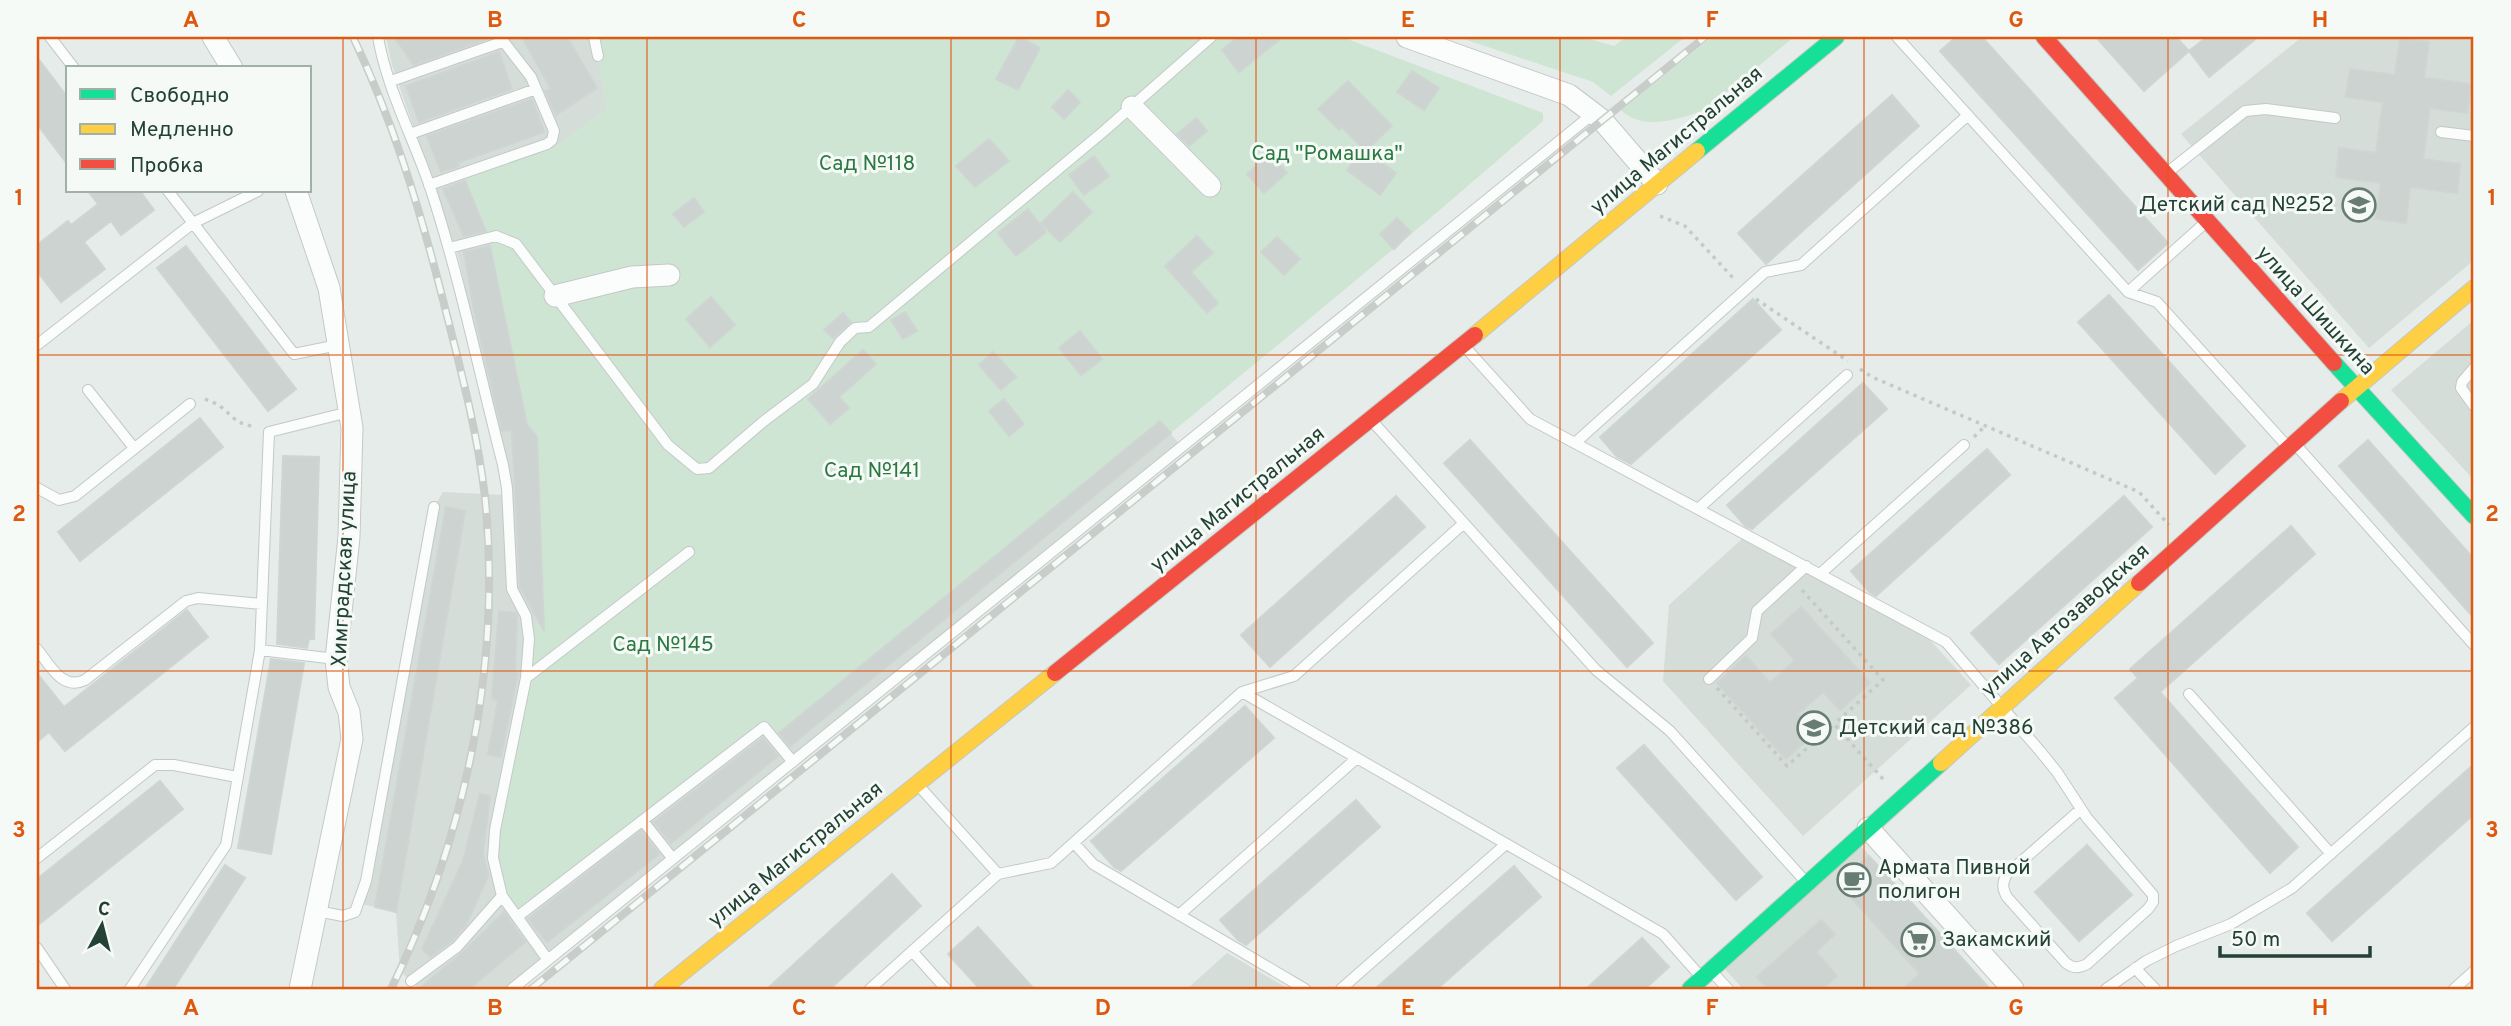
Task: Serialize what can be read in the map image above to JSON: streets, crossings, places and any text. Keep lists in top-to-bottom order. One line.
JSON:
{"streets":{"street":["улица Магистральная","улица Шишкина","Химградская улица","улица Автозаводская"]},"crossings":[["улица Шишкина","улица Автозаводская"]],"parks":["Сад \"Ромашка\"","Сад №118","Сад №141","Сад №145"],"places":{"school or university":["Детский сад №252","Детский сад №386"],"cafe":["Армата Пивной полигон"],"supermarket":["Закамский"]},"legend":["Свободно","Медленно","Пробка"],"scale_bar":"50 m","north":"top","grid":{"columns":["A","B","C","D","E","F","G","H"],"rows":["1","2","3"]}}
